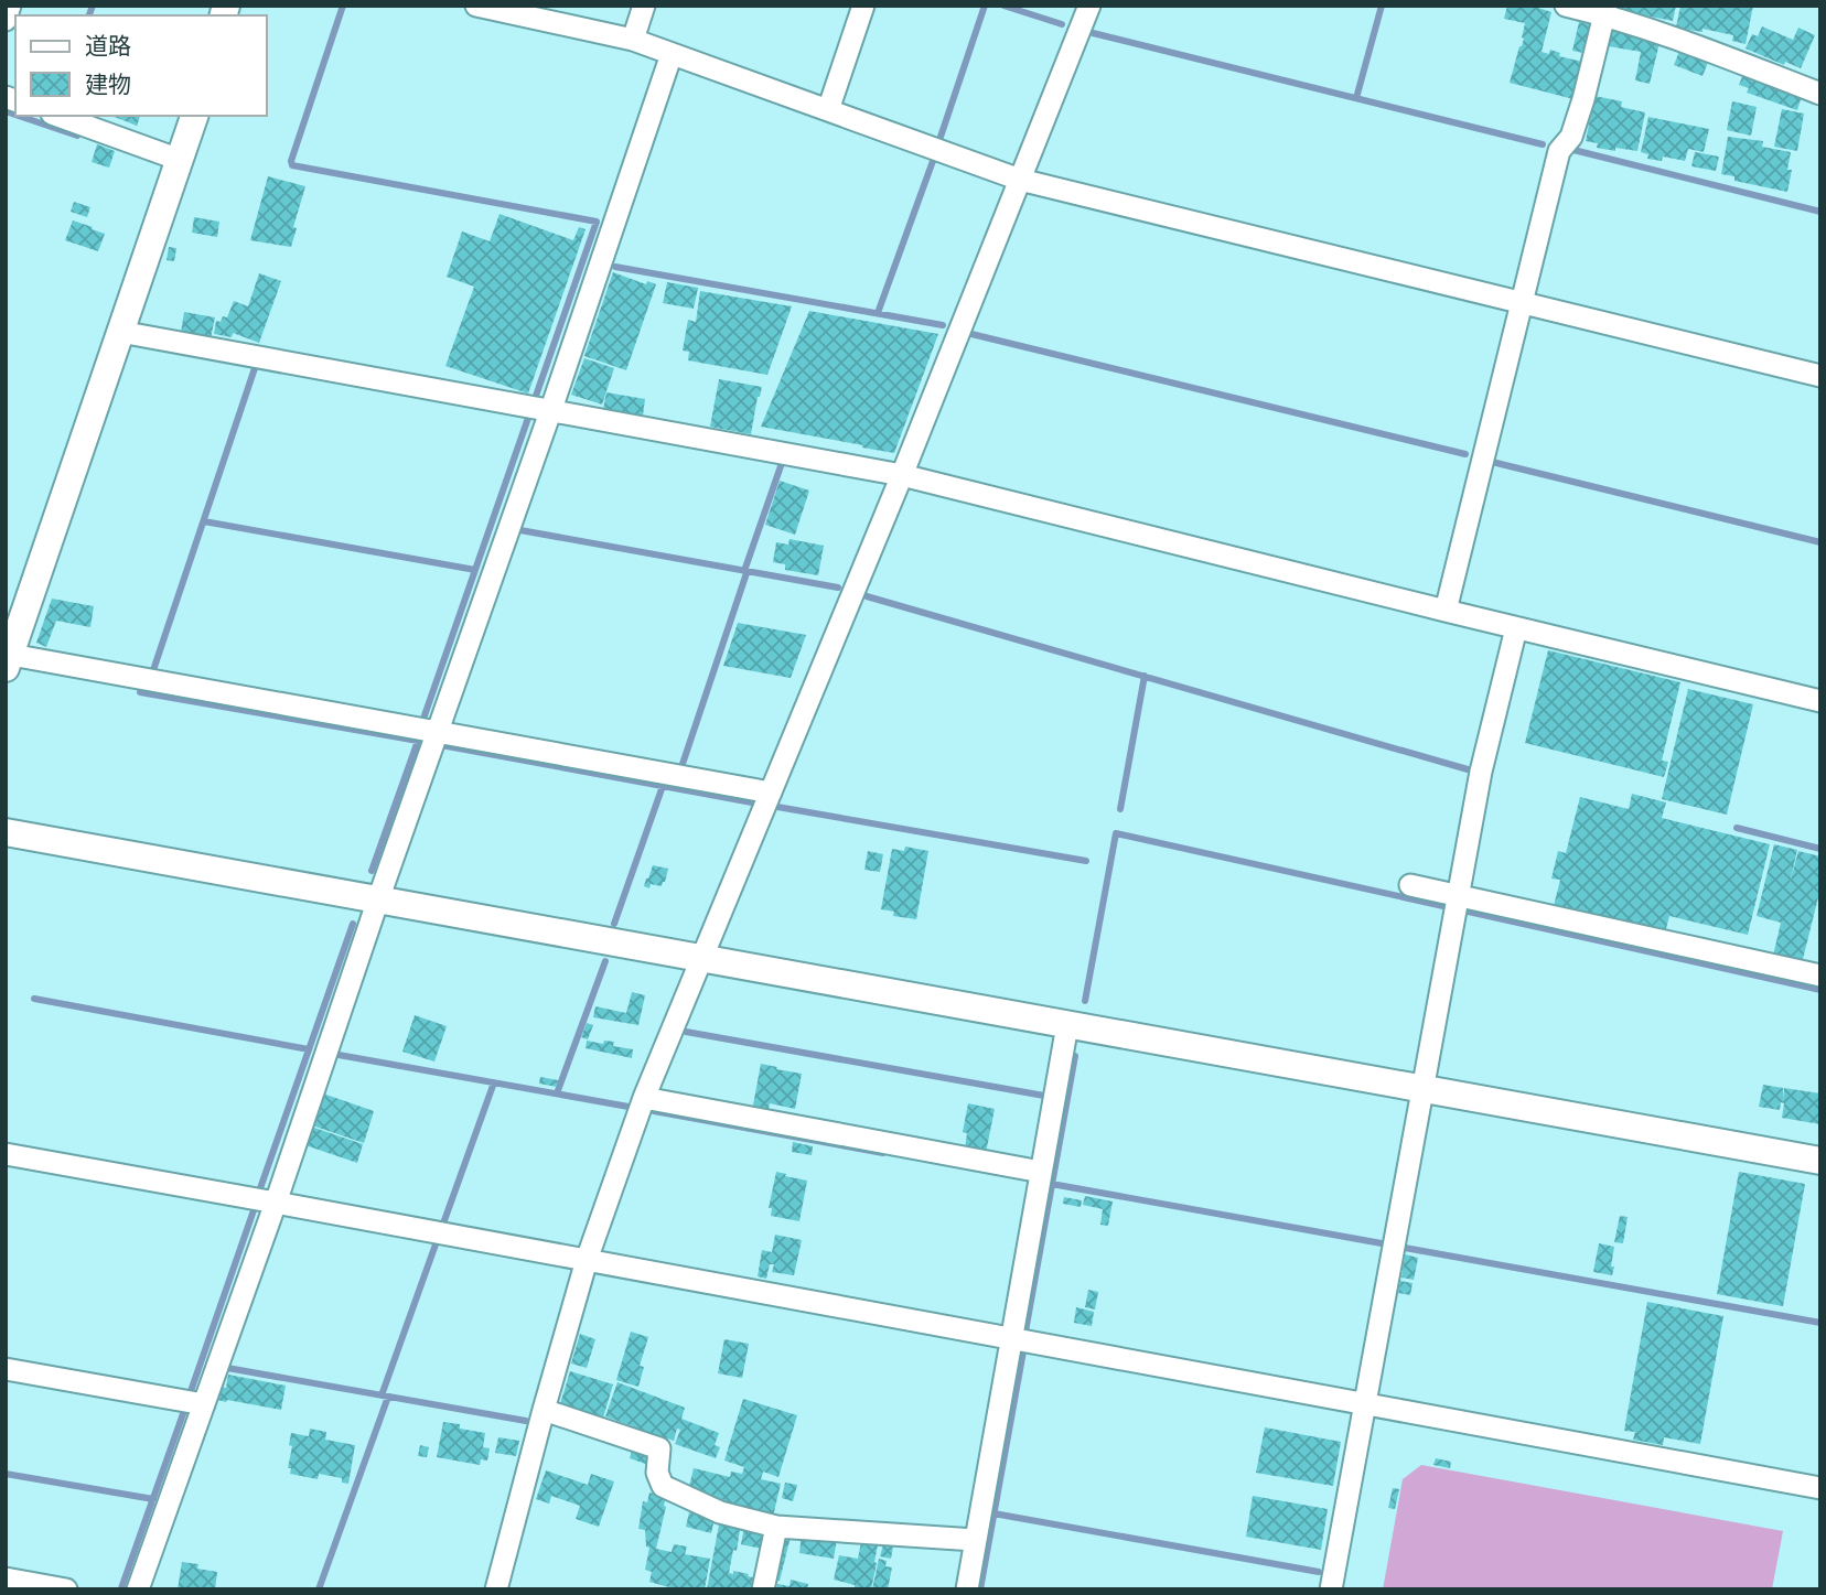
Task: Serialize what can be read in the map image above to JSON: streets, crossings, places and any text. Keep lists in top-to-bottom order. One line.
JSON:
{"legend":["道路","建物"]}
